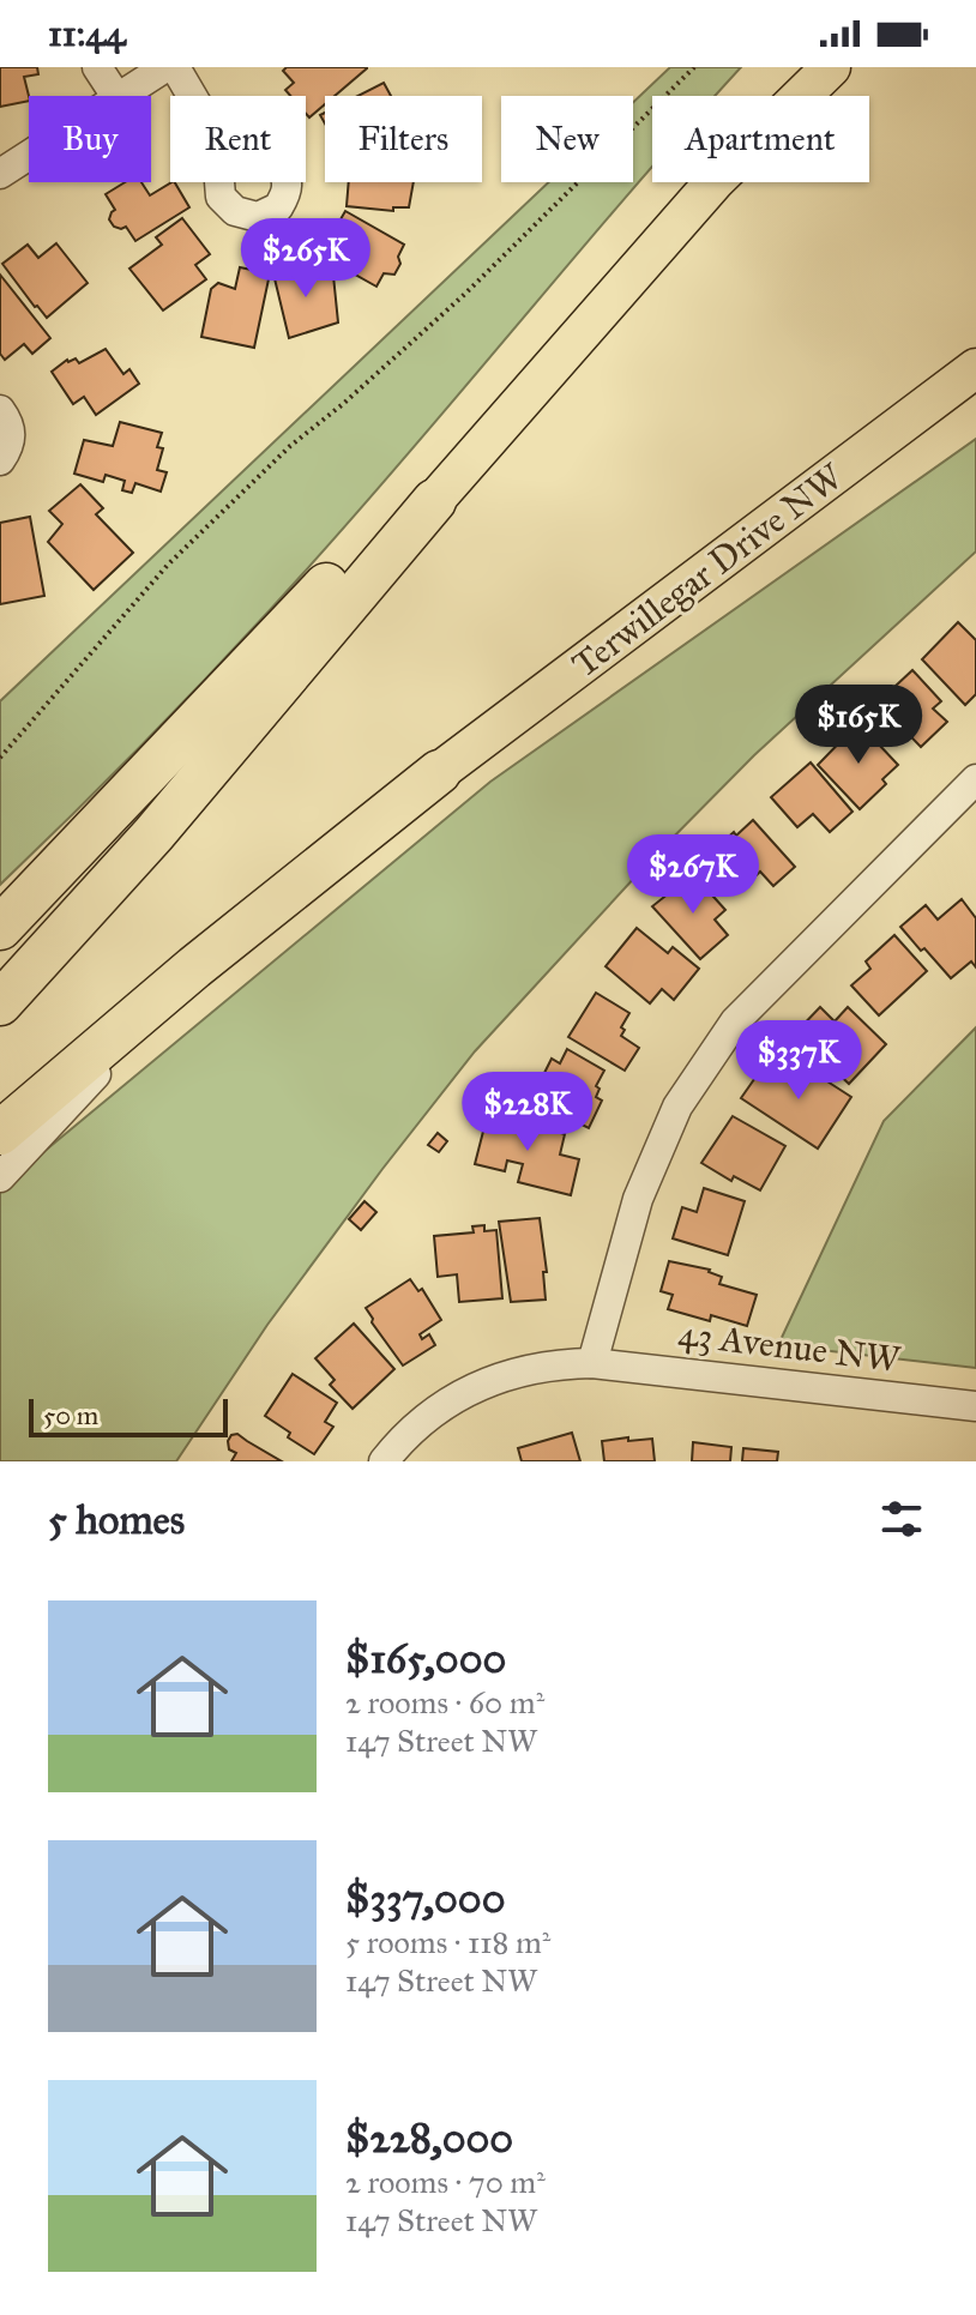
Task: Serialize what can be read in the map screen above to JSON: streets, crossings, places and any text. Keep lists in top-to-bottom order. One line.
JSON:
{"streets":{"main road":["Terwillegar Drive NW"],"street":["43 Avenue NW"]},"scale_bar":"50 m","page":{"status":"11:44","chip":["Buy","Rent","Filters","New","Apartment"],"price":["$265K","$165K","$267K","$337K","$228K"],"scale":"50 m","heading":"5 homes","list":[{"name":"$165,000","note":"2 rooms · 60 m² · 147 Street NW"},{"name":"$337,000","note":"5 rooms · 118 m² · 147 Street NW"},{"name":"$228,000","note":"2 rooms · 70 m² · 147 Street NW"}]}}
